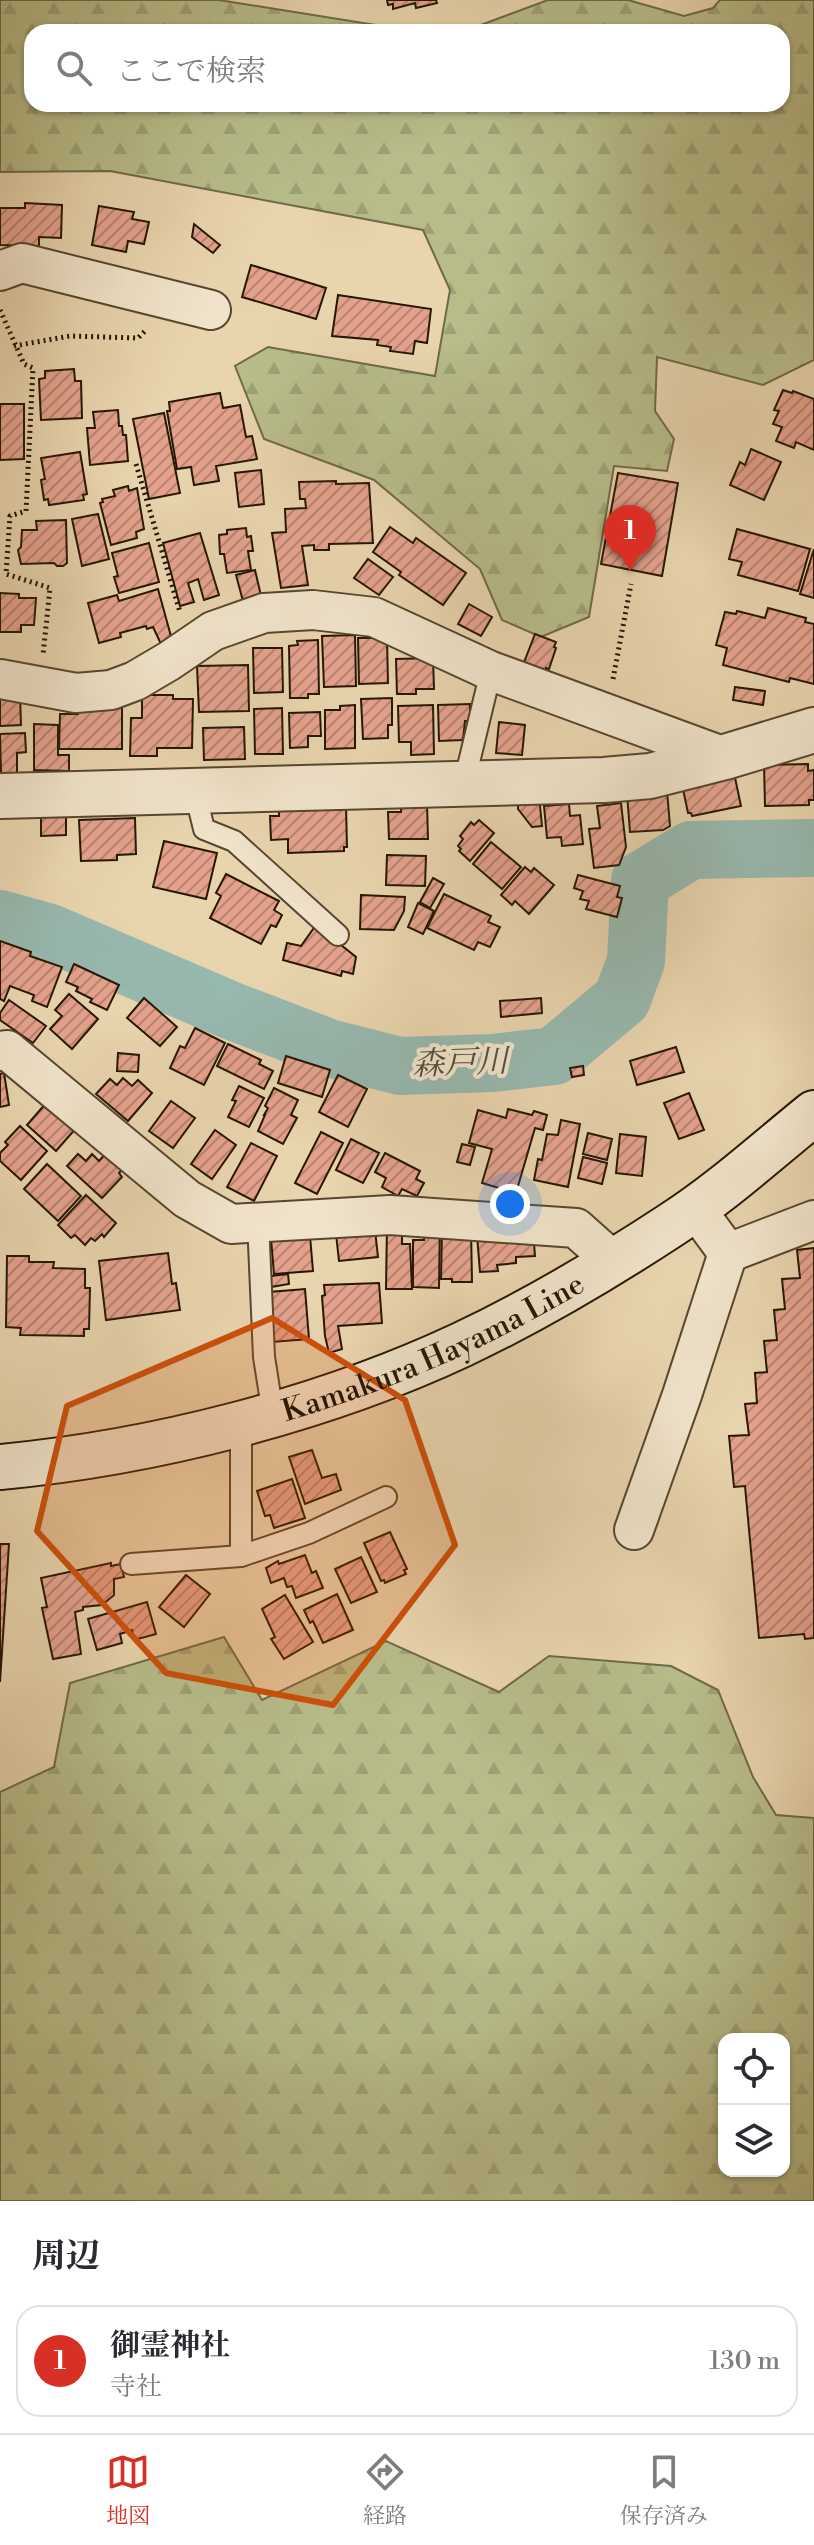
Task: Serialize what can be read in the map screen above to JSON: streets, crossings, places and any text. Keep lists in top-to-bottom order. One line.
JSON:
{"streets":{"main road":["Kamakura Hayama Line"]},"water":["森戸川"],"page":{"search":"ここで検索","pins":"1","heading":"周辺","list":[{"mark":"1","name":"御霊神社","note":"寺社","value":"130 m"}],"nav":["地図","経路","保存済み"]}}
